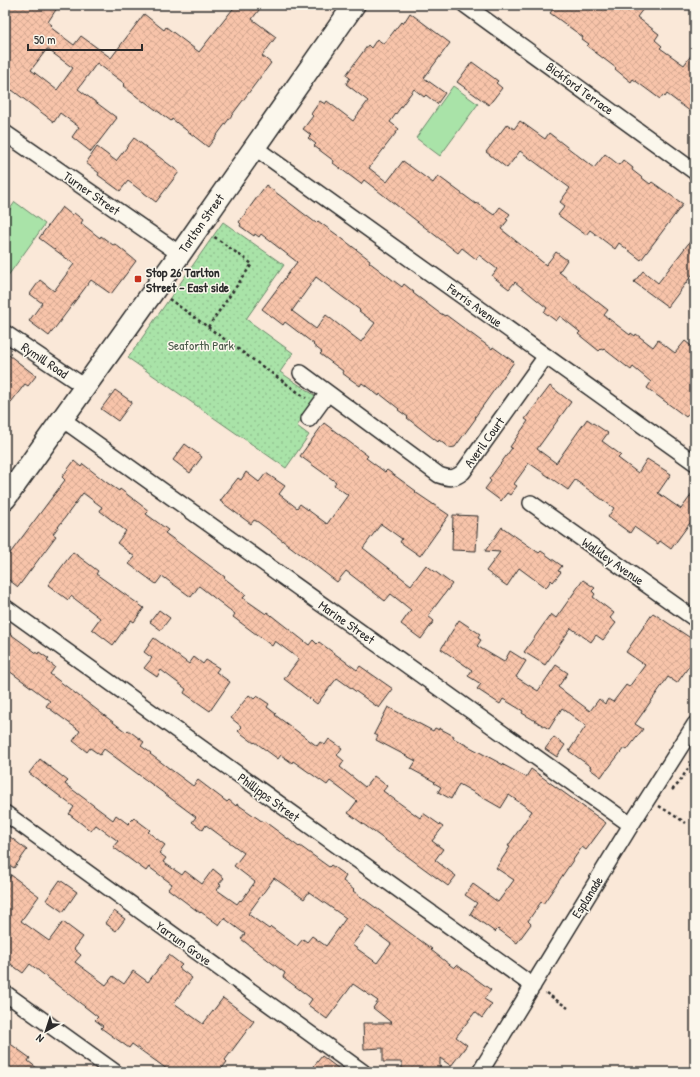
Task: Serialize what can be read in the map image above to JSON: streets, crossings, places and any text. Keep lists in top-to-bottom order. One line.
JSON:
{"streets":{"street":["Bickford Terrace","Turner Street","Tarlton Street","Ferris Avenue","Rymill Road","Averil Court","Walkley Avenue","Marine Street","Phillipps Street","Esplanade","Yarrum Grove"]},"crossings":[["Turner Street","Tarlton Street"],["Tarlton Street","Ferris Avenue"],["Tarlton Street","Rymill Road"],["Tarlton Street","Marine Street"],["Ferris Avenue","Averil Court"],["Marine Street","Esplanade"],["Phillipps Street","Esplanade"]],"parks":["Seaforth Park"],"places":{"transit":["Stop 26 Tarlton Street - East side"]},"scale_bar":"50 m","north":"bottom left"}
